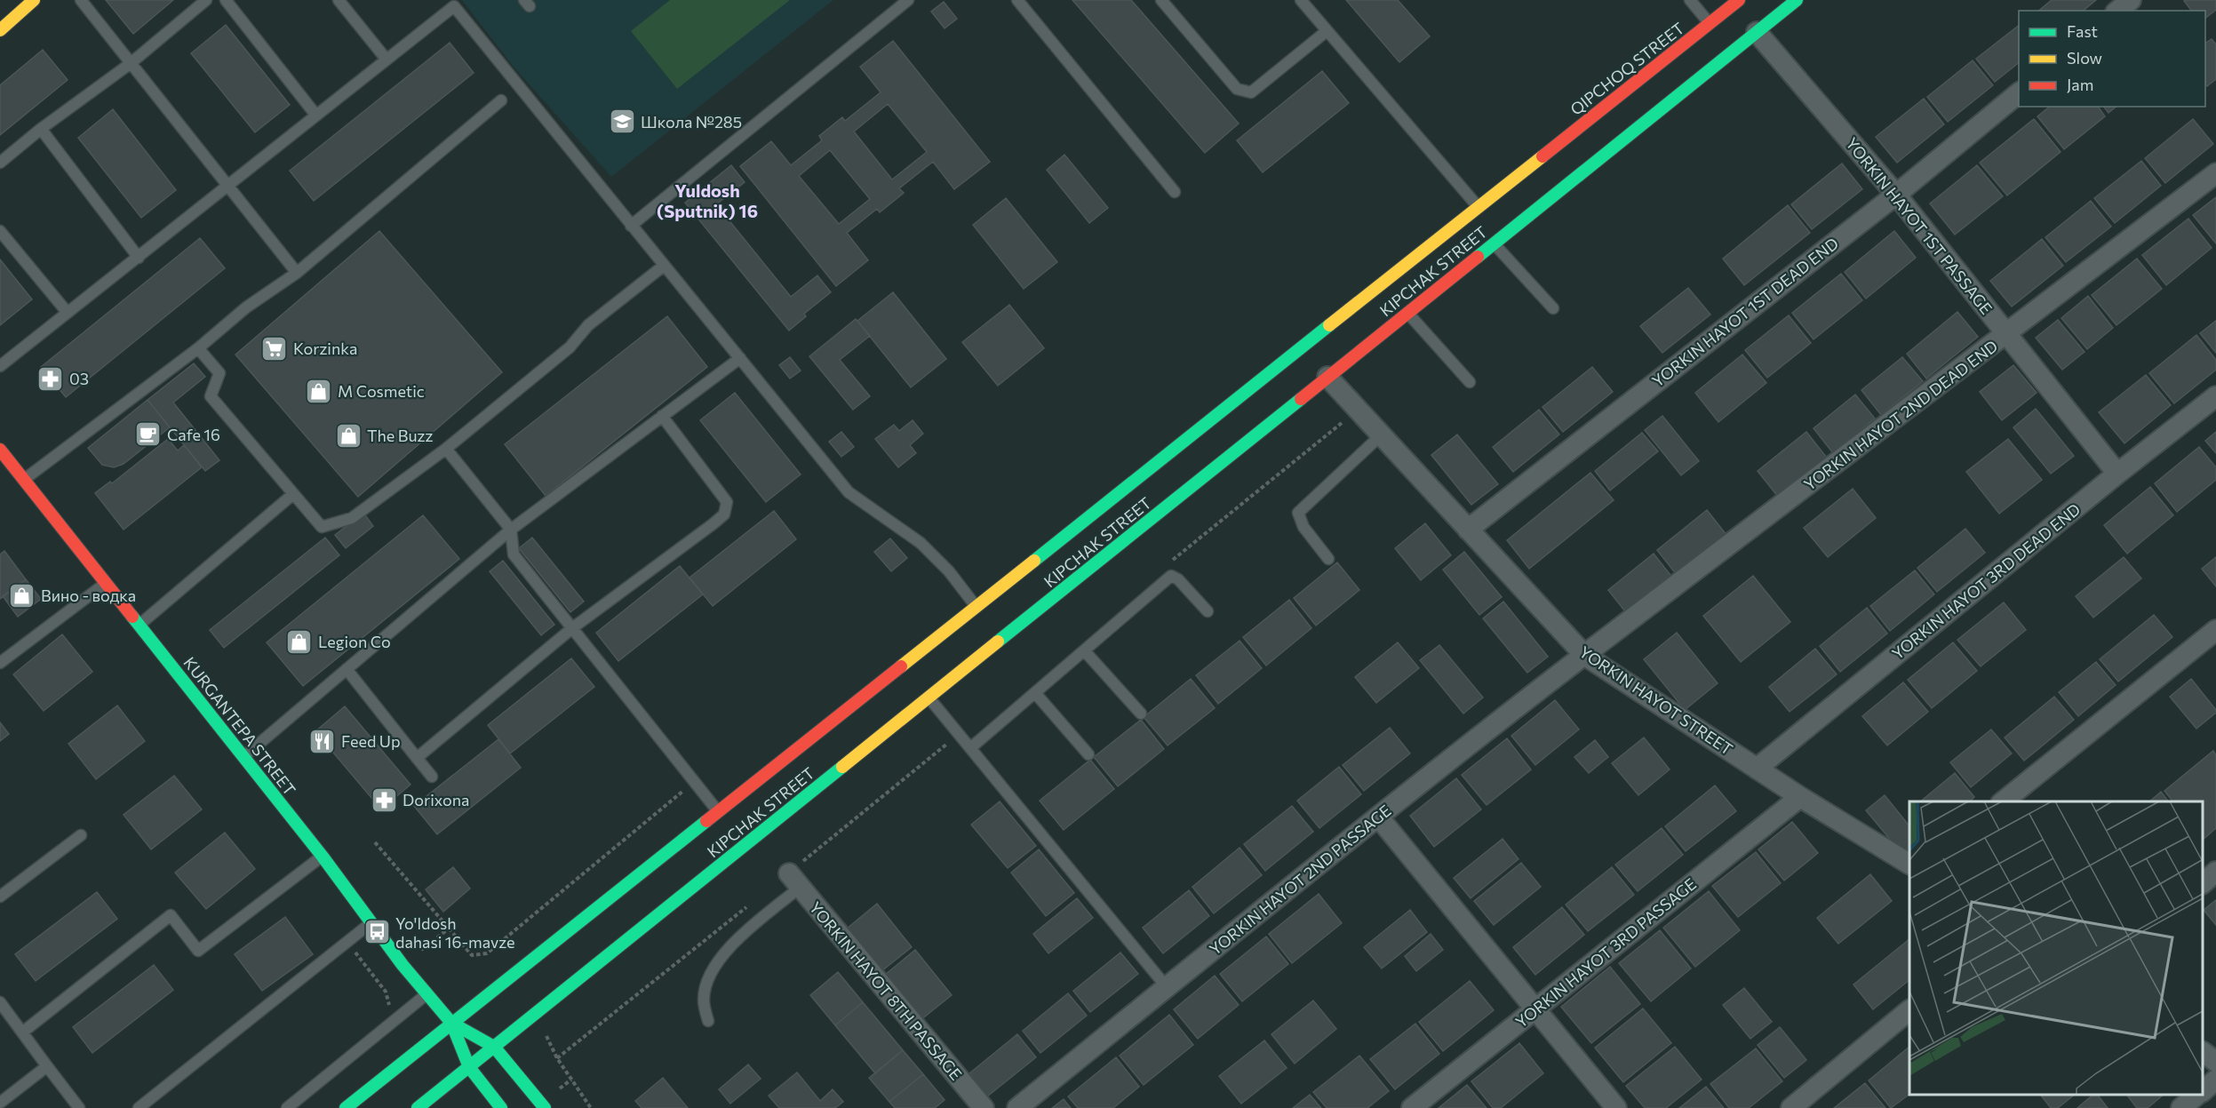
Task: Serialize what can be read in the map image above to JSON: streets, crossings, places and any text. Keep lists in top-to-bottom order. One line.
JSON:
{"streets":{"main road":["QIPCHOQ STREET","KIPCHAK STREET","KURGANTEPA STREET"],"street":["YORKIN HAYOT 1ST PASSAGE","YORKIN HAYOT 1ST DEAD END","YORKIN HAYOT 2ND DEAD END","YORKIN HAYOT 3RD DEAD END","YORKIN HAYOT STREET","YORKIN HAYOT 2ND PASSAGE","YORKIN HAYOT 3RD PASSAGE","YORKIN HAYOT 8TH PASSAGE"]},"crossings":[["QIPCHOQ STREET","KIPCHAK STREET"],["YORKIN HAYOT 1ST PASSAGE","KIPCHAK STREET"],["YORKIN HAYOT 1ST PASSAGE","YORKIN HAYOT 1ST DEAD END"],["YORKIN HAYOT 1ST PASSAGE","YORKIN HAYOT 2ND DEAD END"],["YORKIN HAYOT 1ST PASSAGE","YORKIN HAYOT 3RD DEAD END"],["KIPCHAK STREET","YORKIN HAYOT STREET"],["KIPCHAK STREET","KURGANTEPA STREET"],["YORKIN HAYOT 1ST DEAD END","YORKIN HAYOT STREET"],["YORKIN HAYOT 2ND DEAD END","YORKIN HAYOT STREET"],["YORKIN HAYOT 2ND DEAD END","YORKIN HAYOT 2ND PASSAGE"],["YORKIN HAYOT 3RD DEAD END","YORKIN HAYOT STREET"],["YORKIN HAYOT STREET","YORKIN HAYOT 2ND PASSAGE"],["YORKIN HAYOT STREET","YORKIN HAYOT 3RD PASSAGE"]],"districts":["Yuldosh (Sputnik) 16"],"places":{"school or university":["Школа №285"],"supermarket":["Korzinka"],"pharmacy":["03","Dorixona"],"shop":["M Cosmetic","The Buzz","Вино - водка","Legion Co"],"cafe":["Cafe 16"],"restaurant":["Feed Up"],"bus stop":["Yo'ldosh dahasi 16-mavze"]},"legend":["Fast","Slow","Jam"]}
